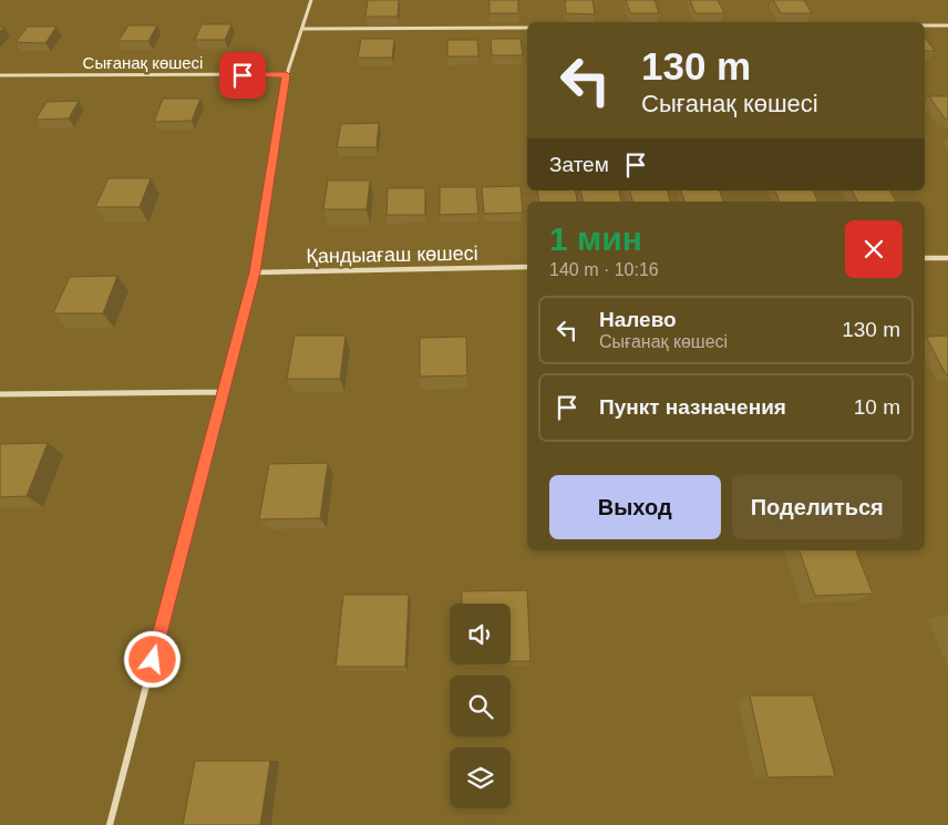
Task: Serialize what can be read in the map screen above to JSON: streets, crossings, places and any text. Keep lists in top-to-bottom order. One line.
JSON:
{"streets":{"street":["Сығанақ көшесі","Қандыағаш көшесі"]},"page":{"turn":["130 m","Сығанақ көшесі"],"then":"Затем","heading":["1 мин","140 m · 10:16"],"list":[{"name":"Налево","note":"Сығанақ көшесі","value":"130 m"},{"name":"Пункт назначения","value":"10 m"}],"buttons":["Выход","Поделиться"]}}
